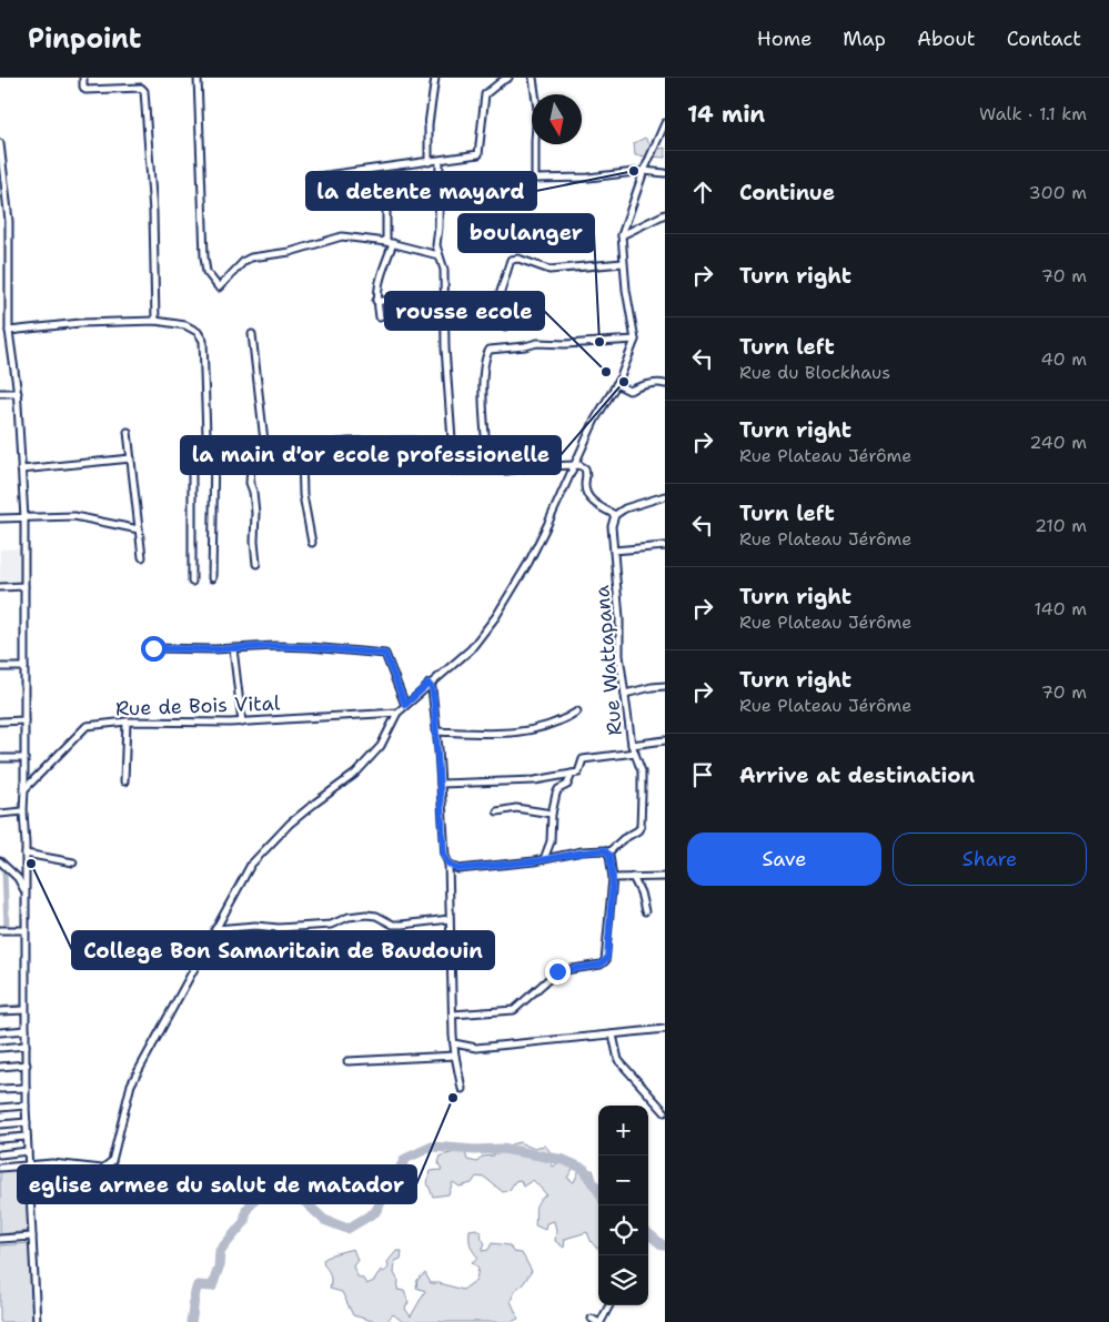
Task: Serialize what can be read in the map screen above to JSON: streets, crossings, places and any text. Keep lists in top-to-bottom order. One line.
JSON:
{"streets":{"street":["Rue Wattapana","Rue de Bois Vital"]},"places":["la detente mayard","boulanger","rousse ecole","la main d'or ecole professionelle","College Bon Samaritain de Baudouin","eglise armee du salut de matador"],"north":"bottom","page":{"header":"Pinpoint","nav":["Home","Map","About","Contact"],"heading":["14 min","Walk · 1.1 km"],"list":[["Continue","300 m"],["Turn right","70 m"],["Turn left","Rue du Blockhaus","40 m"],["Turn right","Rue Plateau Jérôme","240 m"],["Turn left","Rue Plateau Jérôme","210 m"],["Turn right","Rue Plateau Jérôme","140 m"],["Turn right","Rue Plateau Jérôme","70 m"],"Arrive at destination"],"buttons":["Save","Share"],"map_buttons":["+","−"]}}
